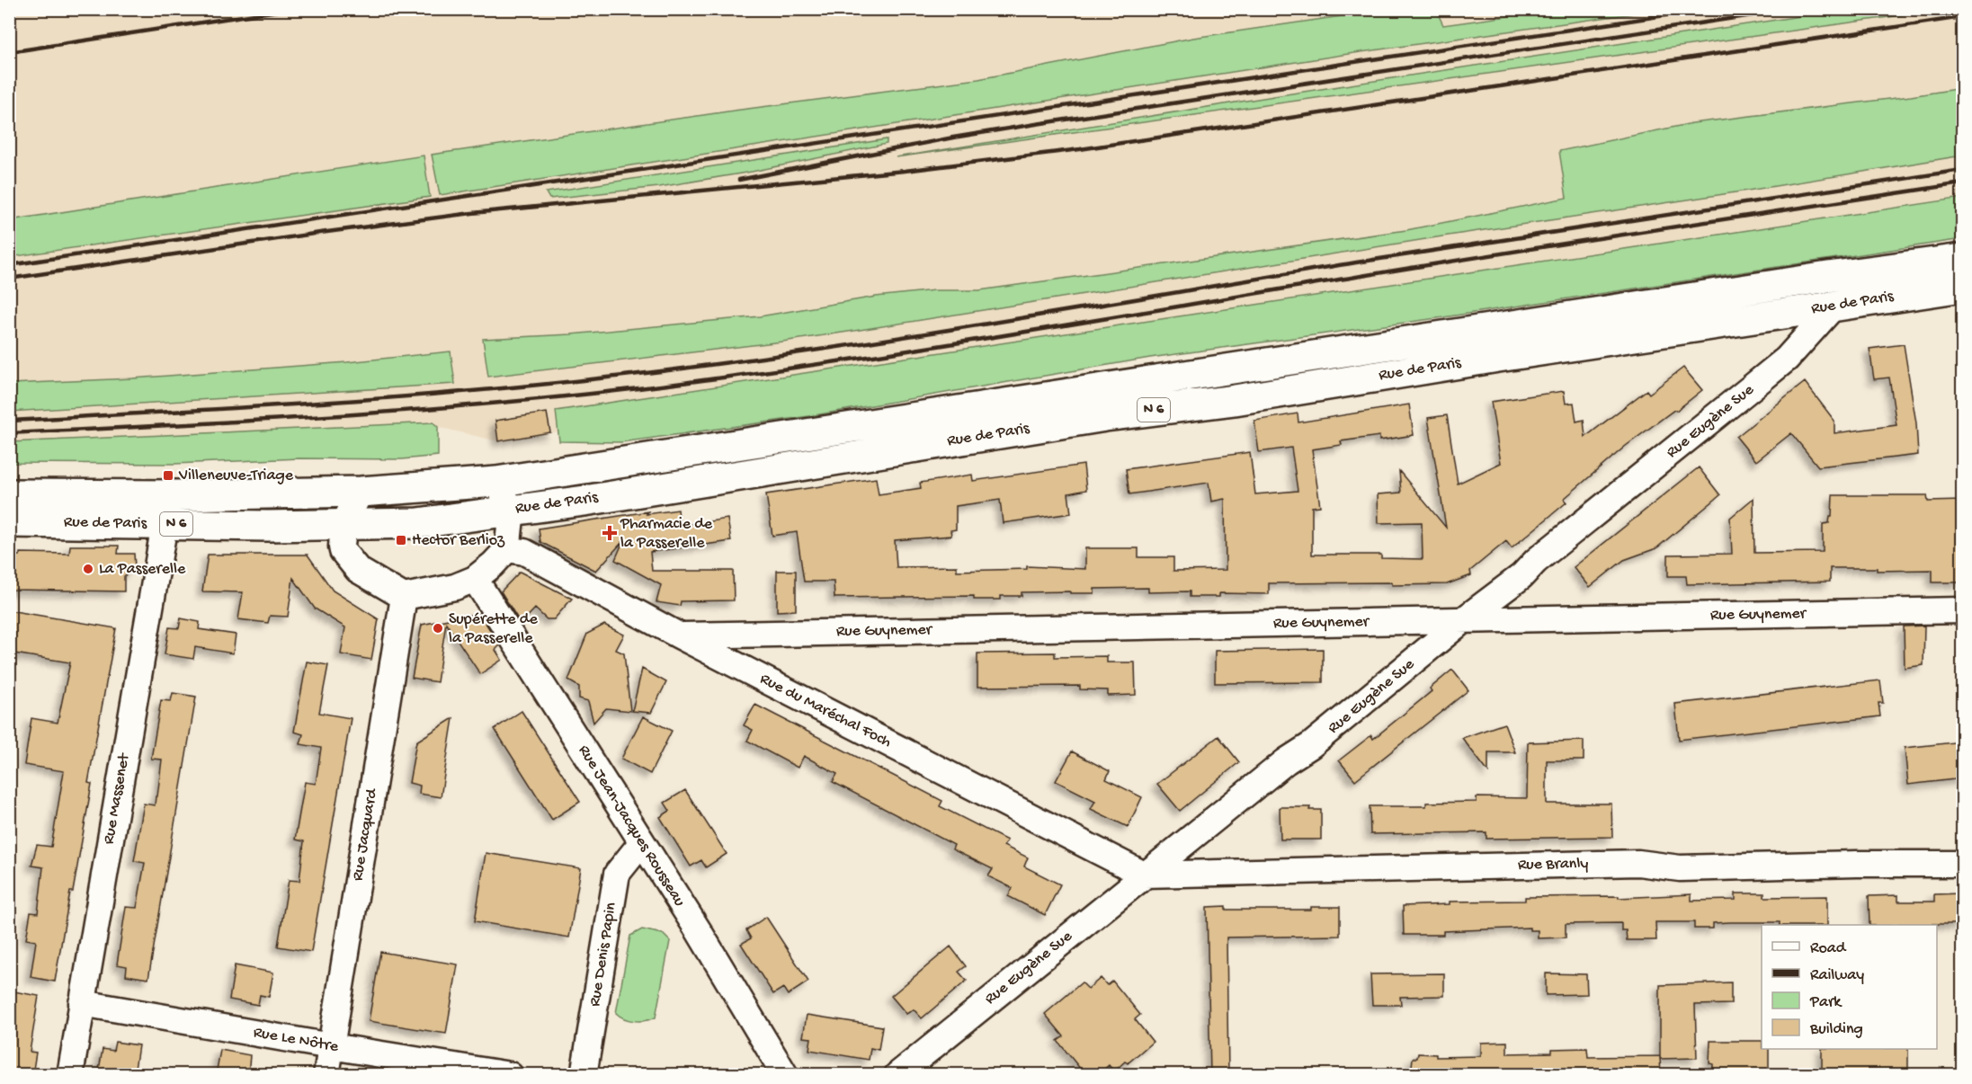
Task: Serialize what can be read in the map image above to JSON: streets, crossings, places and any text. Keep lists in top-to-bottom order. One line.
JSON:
{"streets":{"main road":["Rue de Paris","N 6"],"street":["Rue Eugène Sue","Rue Guynemer","Rue du Maréchal Foch","Rue Massenet","Rue Jean-Jacques Rousseau","Rue Jacquard","Rue Branly","Rue Denis Papin","Rue Le Nôtre"]},"crossings":[["Rue de Paris","Rue Eugène Sue"],["Rue de Paris","Rue Massenet"],["Rue Eugène Sue","Rue Guynemer"],["Rue Eugène Sue","Rue du Maréchal Foch"],["Rue Eugène Sue","Rue Branly"],["Rue Guynemer","Rue du Maréchal Foch"],["Rue du Maréchal Foch","Rue Branly"],["Rue Massenet","Rue Le Nôtre"],["Rue Jean-Jacques Rousseau","Rue Denis Papin"],["Rue Jacquard","Rue Le Nôtre"]],"places":{"transit":["Villeneuve-Triage","Hector Berlioz"],"health":["Pharmacie de la Passerelle"],"other":["La Passerelle","Supérette de la Passerelle"]},"legend":["Road","Railway","Park","Building"]}
